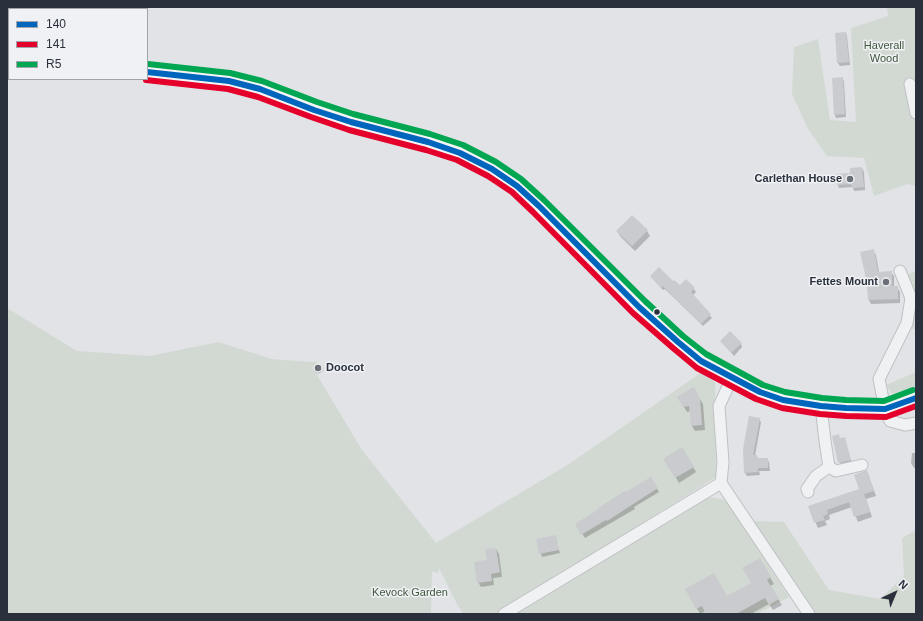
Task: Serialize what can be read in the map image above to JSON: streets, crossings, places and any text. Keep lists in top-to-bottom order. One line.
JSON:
{"parks":["Haverall Wood","Kevock Garden"],"places":["Carlethan House","Fettes Mount","Doocot"],"lines":["transit line R5","transit line 140","transit line 141"],"legend":["140","141","R5"],"north":"top right"}
